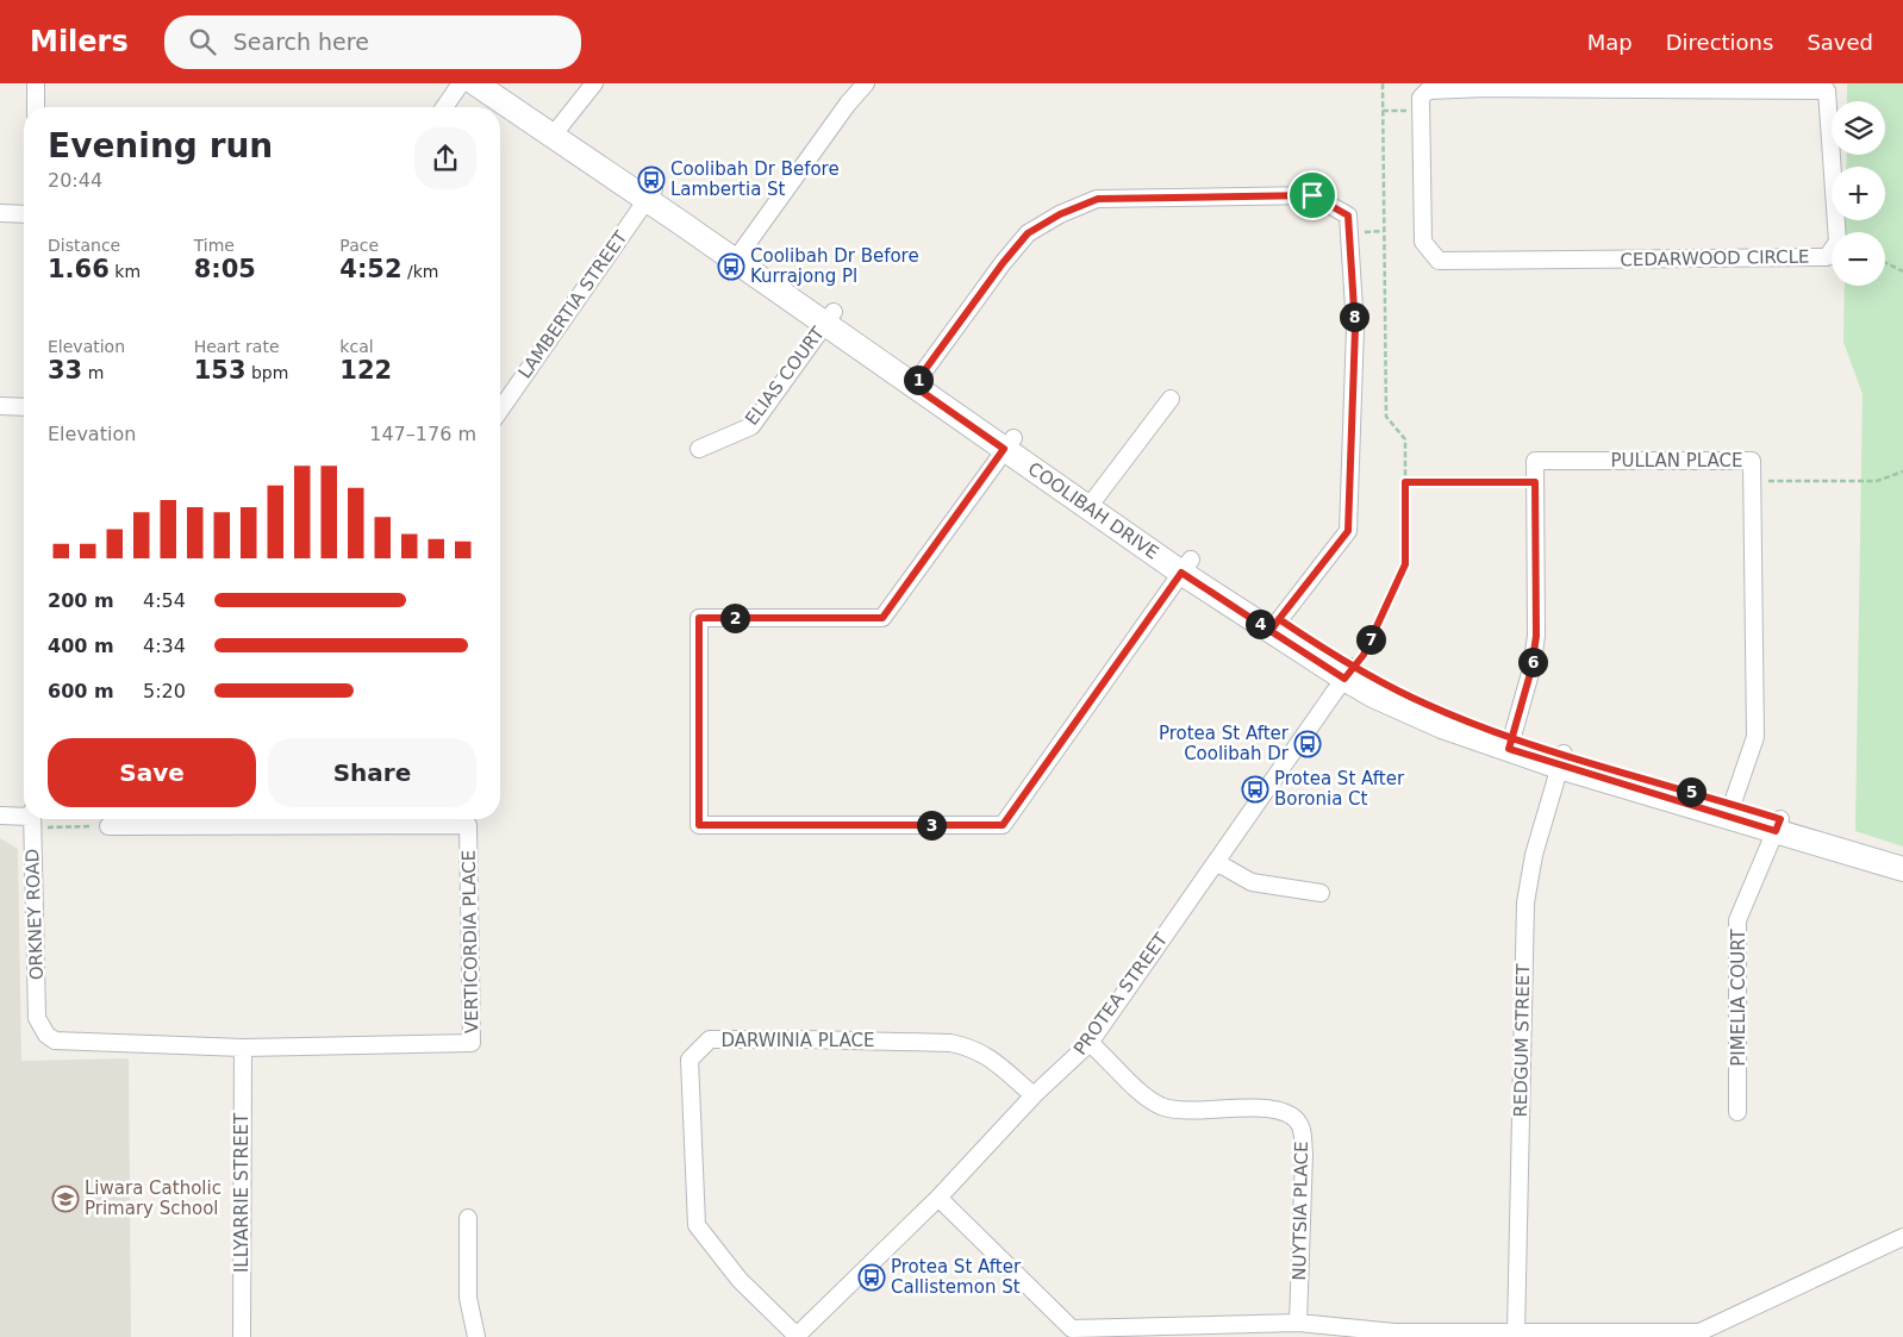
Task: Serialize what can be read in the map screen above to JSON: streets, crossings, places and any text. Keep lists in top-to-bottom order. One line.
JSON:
{"streets":{"main road":["COOLIBAH DRIVE"],"street":["CEDARWOOD CIRCLE","LAMBERTIA STREET","ELIAS COURT","PULLAN PLACE","ORKNEY ROAD","VERTICORDIA PLACE","PROTEA STREET","PIMELIA COURT","DARWINIA PLACE","REDGUM STREET","ILLYARRIE STREET","NUYTSIA PLACE"]},"crossings":[["LAMBERTIA STREET","COOLIBAH DRIVE"],["ELIAS COURT","COOLIBAH DRIVE"],["PULLAN PLACE","COOLIBAH DRIVE"],["COOLIBAH DRIVE","PROTEA STREET"],["COOLIBAH DRIVE","PIMELIA COURT"],["COOLIBAH DRIVE","REDGUM STREET"],["ORKNEY ROAD","VERTICORDIA PLACE"],["VERTICORDIA PLACE","ILLYARRIE STREET"],["PROTEA STREET","DARWINIA PLACE"],["PROTEA STREET","NUYTSIA PLACE"]],"places":{"bus stop":["Coolibah Dr Before Lambertia St","Coolibah Dr Before Kurrajong Pl","Protea St After Coolibah Dr","Protea St After Boronia Ct","Protea St After Callistemon St"],"school or university":["Liwara Catholic Primary School"]},"page":{"header":"Milers","search":"Search here","nav":["Map","Directions","Saved"],"map_buttons":["+","−"],"heading":["Evening run","20:44"],"stats":[["Distance","1.66 km"],["Time","8:05"],["Pace","4:52 /km"],["Elevation","33 m"],["Heart rate","153 bpm"],["kcal","122"]],"pins":["8","1","2","4","7","6","5","3"],"chart":["Elevation","147–176 m"],"list":[{"name":"200 m","note":"4:54"},{"name":"400 m","note":"4:34"},{"name":"600 m","note":"5:20"}],"buttons":["Save","Share"]}}
